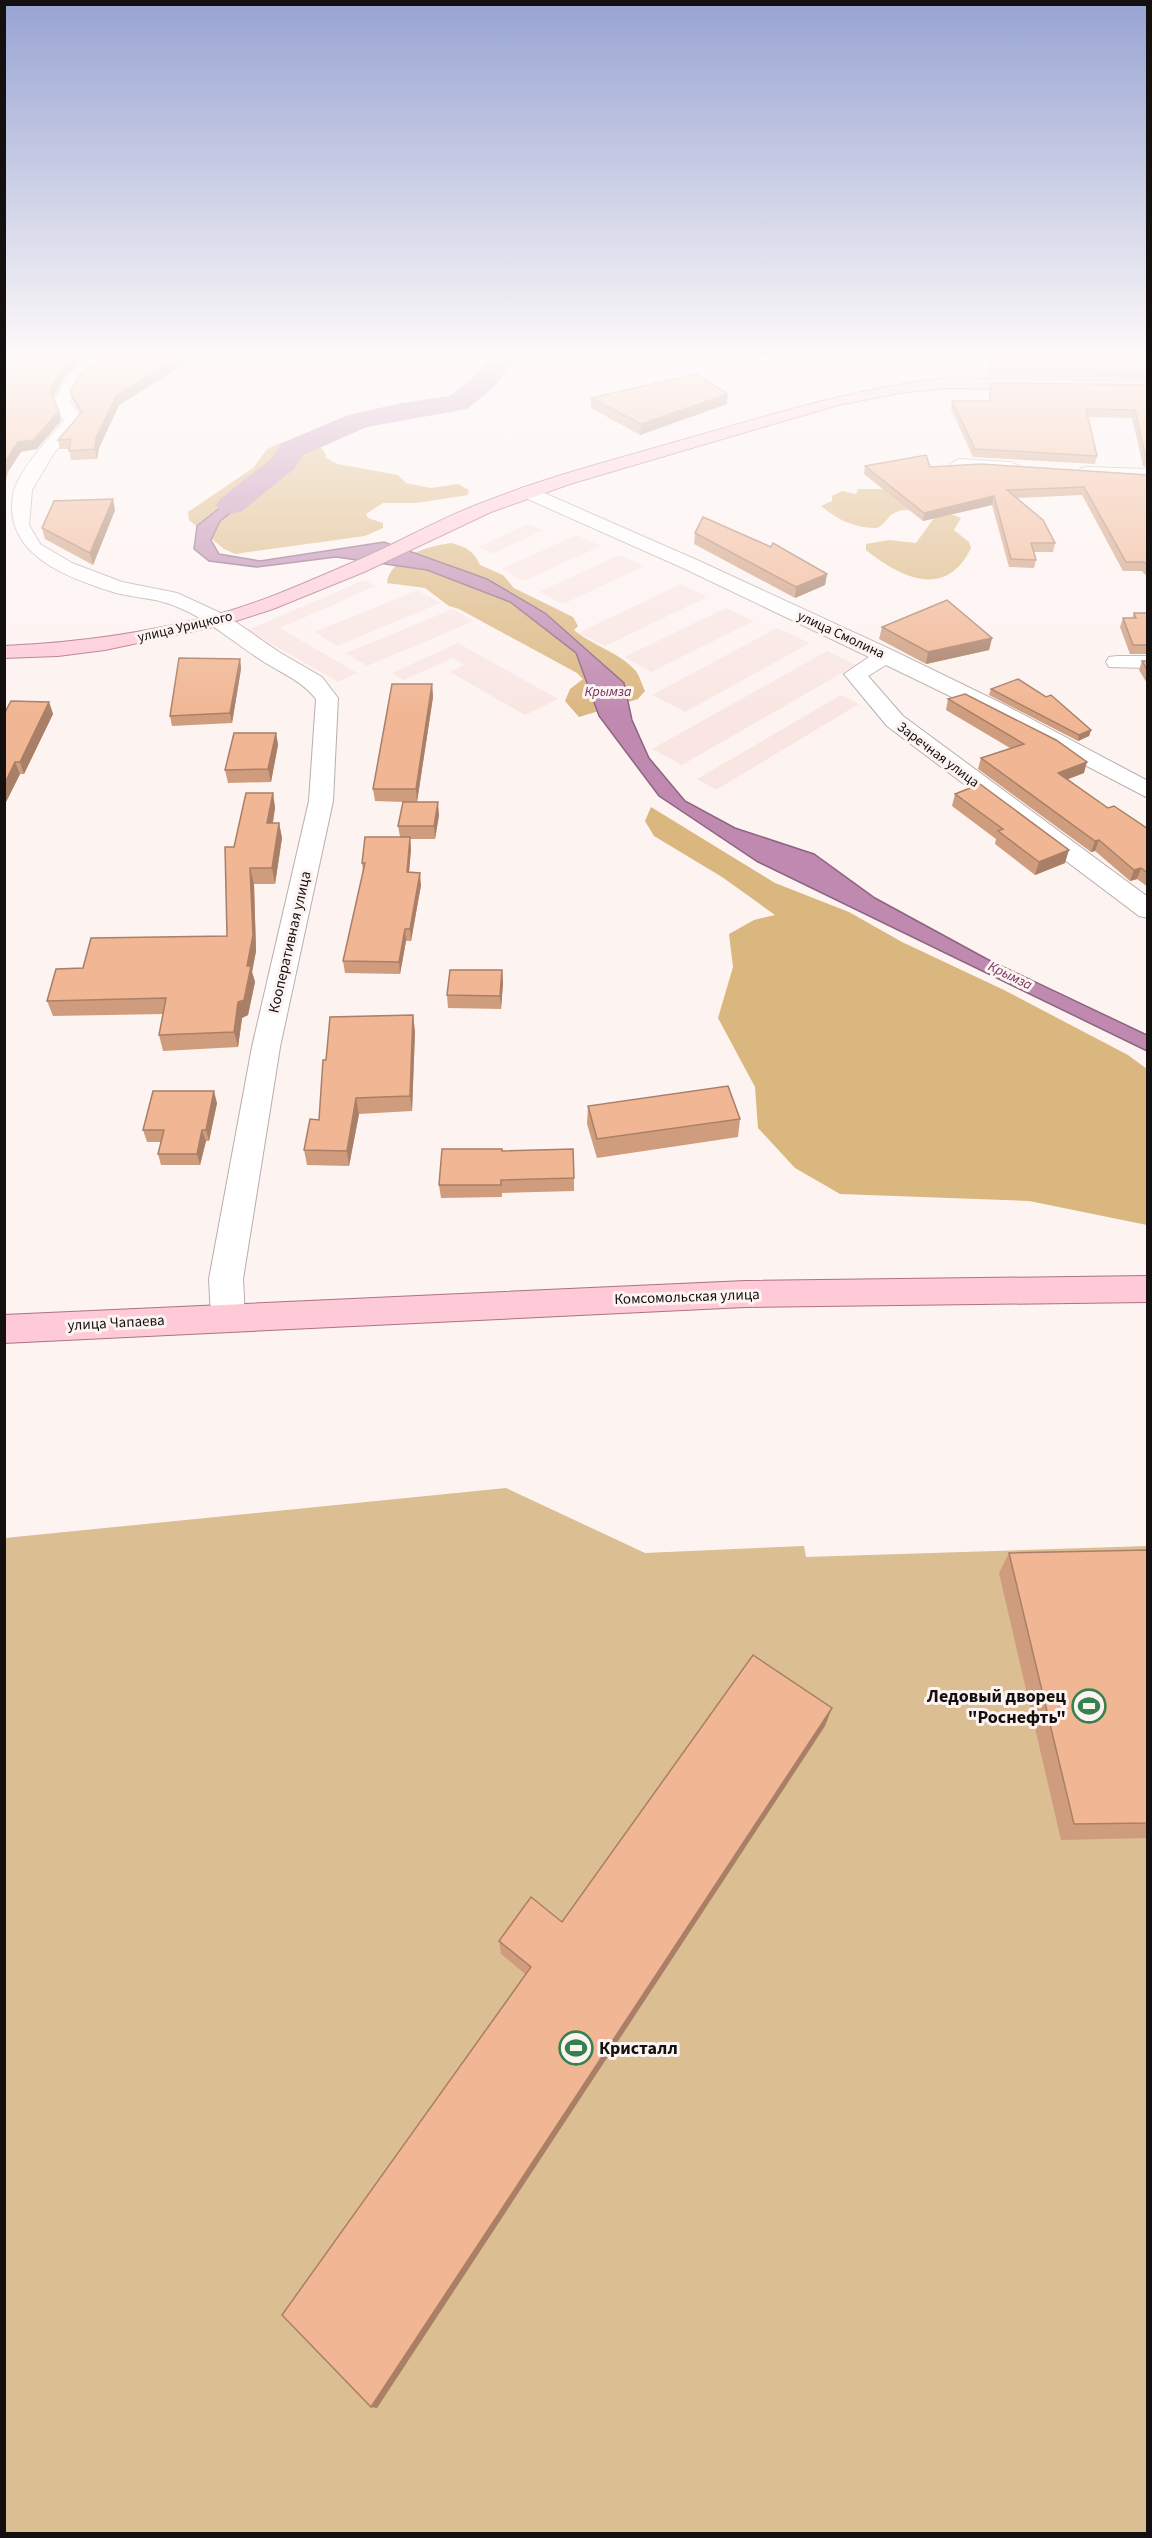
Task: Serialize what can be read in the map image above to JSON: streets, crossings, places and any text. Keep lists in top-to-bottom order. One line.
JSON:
{"streets":{"main road":["улица Урицкого","Комсомольская улица","улица Чапаева"],"street":["улица Смолина","Заречная улица","Кооперативная улица"]},"crossings":[["улица Урицкого","улица Смолина"],["улица Урицкого","Кооперативная улица"],["улица Смолина","Заречная улица"],["Кооперативная улица","Комсомольская улица"],["Кооперативная улица","улица Чапаева"],["Комсомольская улица","улица Чапаева"]],"water":["Крымза"],"places":{"sports":["Ледовый дворец \"Роснефть\"","Кристалл"]}}
